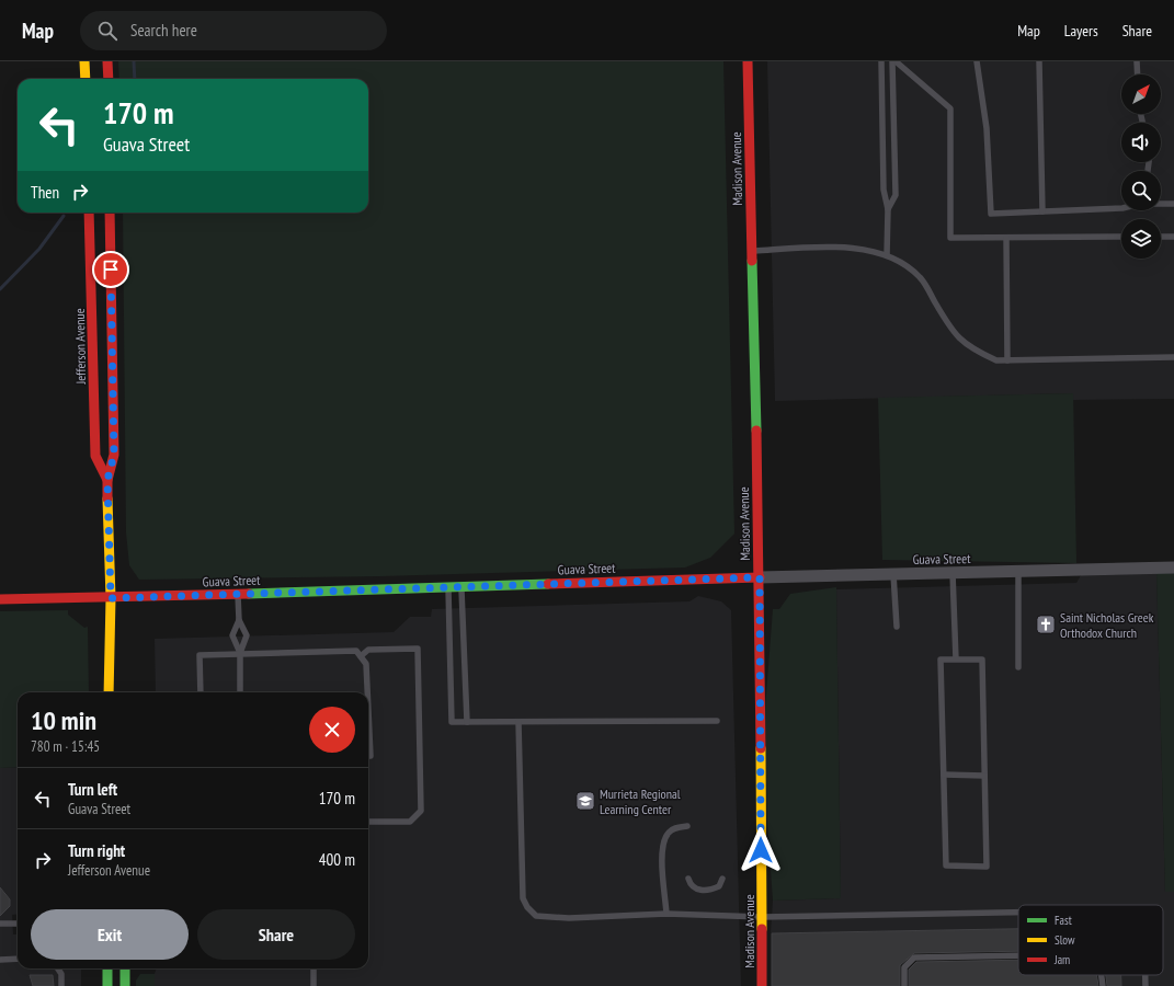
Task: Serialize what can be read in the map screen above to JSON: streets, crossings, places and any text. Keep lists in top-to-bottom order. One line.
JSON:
{"streets":{"street":["Madison Avenue","Jefferson Avenue","Guava Street"]},"crossings":[["Madison Avenue","Guava Street"],["Jefferson Avenue","Guava Street"]],"places":{"church":["Saint Nicholas Greek Orthodox Church"],"school or university":["Murrieta Regional Learning Center"]},"legend":["Fast","Slow","Jam"],"north":"top right","page":{"header":"Map","search":"Search here","nav":["Map","Layers","Share"],"turn":["170 m","Guava Street"],"then":"Then","heading":["10 min","780 m · 15:45"],"list":[{"name":"Turn left","note":"Guava Street","value":"170 m"},{"name":"Turn right","note":"Jefferson Avenue","value":"400 m"}],"buttons":["Exit","Share"]}}
